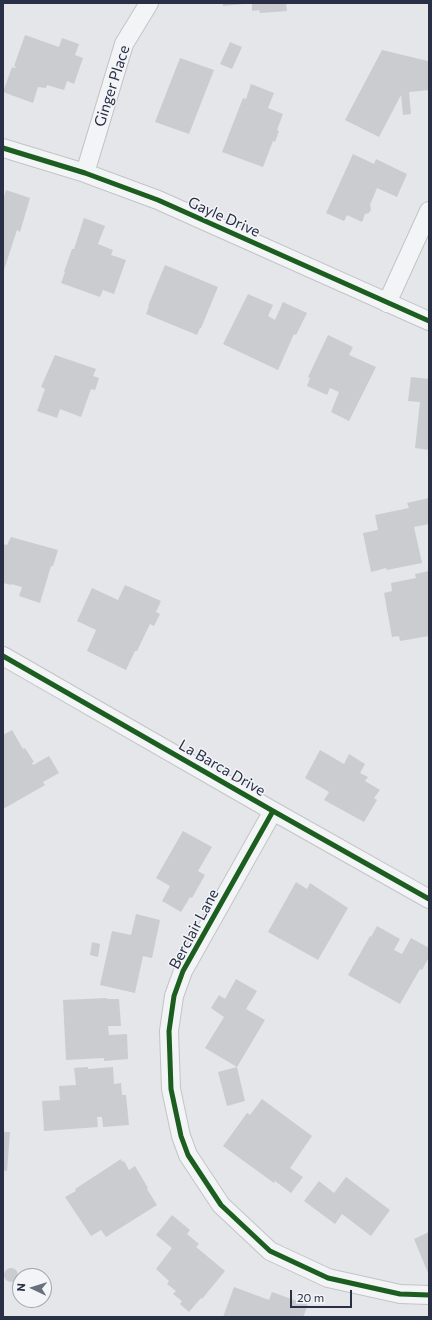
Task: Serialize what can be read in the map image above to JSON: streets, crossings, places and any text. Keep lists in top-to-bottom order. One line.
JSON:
{"streets":{"street":["Ginger Place","Gayle Drive","La Barca Drive","Berclair Lane"]},"crossings":[["Ginger Place","Gayle Drive"],["La Barca Drive","Berclair Lane"]],"scale_bar":"20 m","north":"left"}
